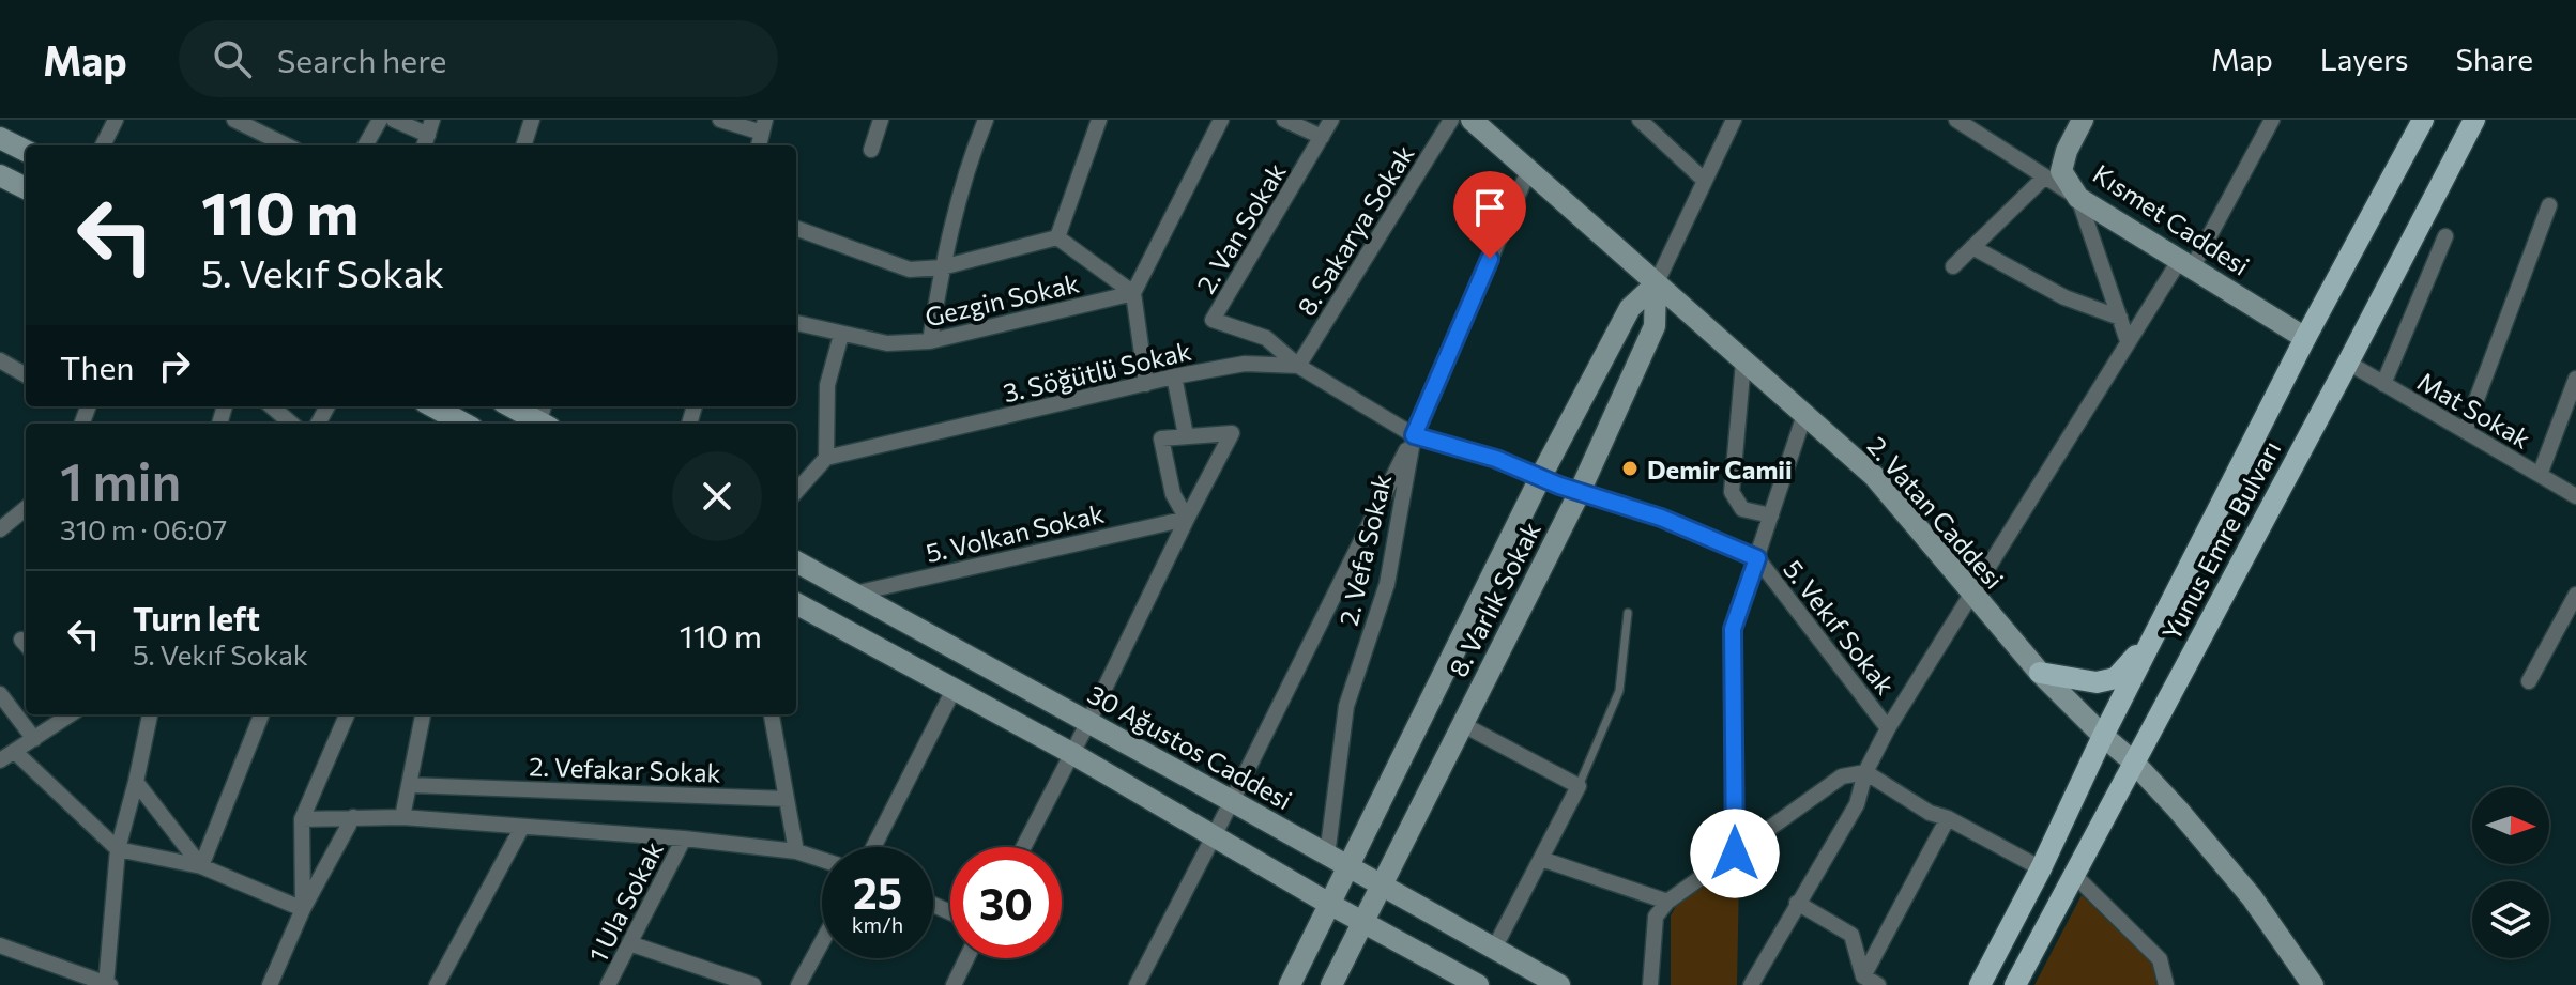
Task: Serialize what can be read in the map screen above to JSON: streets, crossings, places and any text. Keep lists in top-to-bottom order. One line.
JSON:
{"streets":{"main road":["Kısmet Caddesi","2. Vatan Caddesi","Yunus Emre Bulvarı","8. Varlık Sokak","30 Ağustos Caddesi"],"street":["2. Van Sokak","8. Sakarya Sokak","Gezgin Sokak","3. Söğütlü Sokak","Mat Sokak","5. Volkan Sokak","2. Vefa Sokak","5. Vekıf Sokak","2. Vefakar Sokak","1 Ula Sokak"]},"crossings":[["Kısmet Caddesi","Yunus Emre Bulvarı"],["2. Van Sokak","8. Sakarya Sokak"],["2. Van Sokak","3. Söğütlü Sokak"],["8. Sakarya Sokak","3. Söğütlü Sokak"],["3. Söğütlü Sokak","2. Vefa Sokak"],["3. Söğütlü Sokak","5. Vekıf Sokak"],["Mat Sokak","Yunus Emre Bulvarı"],["2. Vatan Caddesi","Yunus Emre Bulvarı"],["2. Vatan Caddesi","2. Vefa Sokak"],["2. Vatan Caddesi","8. Varlık Sokak"],["5. Volkan Sokak","30 Ağustos Caddesi"],["2. Vefa Sokak","5. Vekıf Sokak"],["2. Vefa Sokak","30 Ağustos Caddesi"],["8. Varlık Sokak","5. Vekıf Sokak"],["8. Varlık Sokak","30 Ağustos Caddesi"]],"places":["Demir Camii"],"north":"right","page":{"header":"Map","search":"Search here","nav":["Map","Layers","Share"],"turn":["110 m","5. Vekıf Sokak"],"then":"Then","heading":["1 min","310 m · 06:07"],"list":[{"name":"Turn left","note":"5. Vekıf Sokak","value":"110 m"}],"speed":"25 km/h","limit":"30"}}
